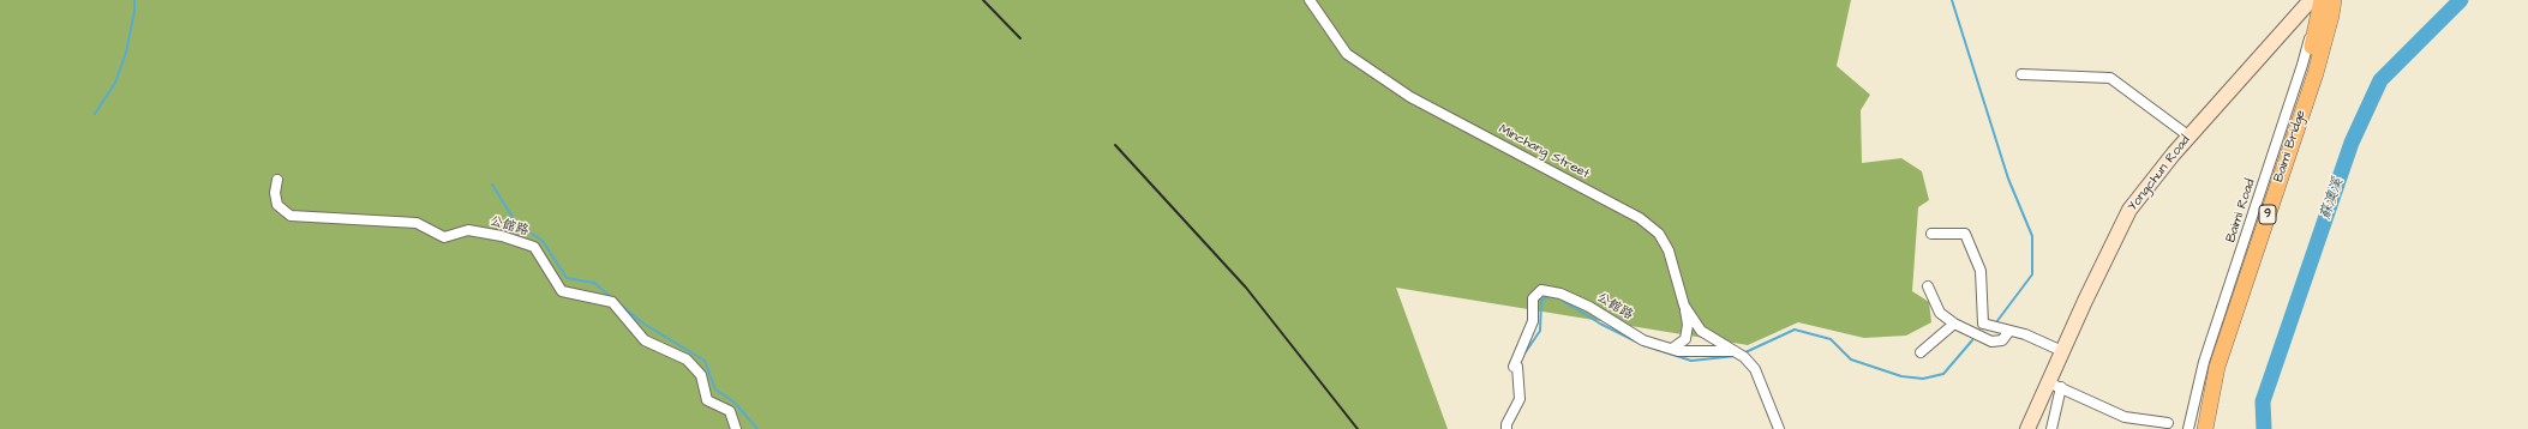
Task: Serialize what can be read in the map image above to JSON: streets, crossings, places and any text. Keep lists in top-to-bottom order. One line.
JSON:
{"streets":{"main road":["Baimi Bridge","9"],"street":["Minchang Street","Yongchun Road","Baimi Road","公館路"]},"crossings":[["Baimi Bridge","Baimi Road"],["Minchang Street","公館路"]],"water":["蘇澳溪"]}
